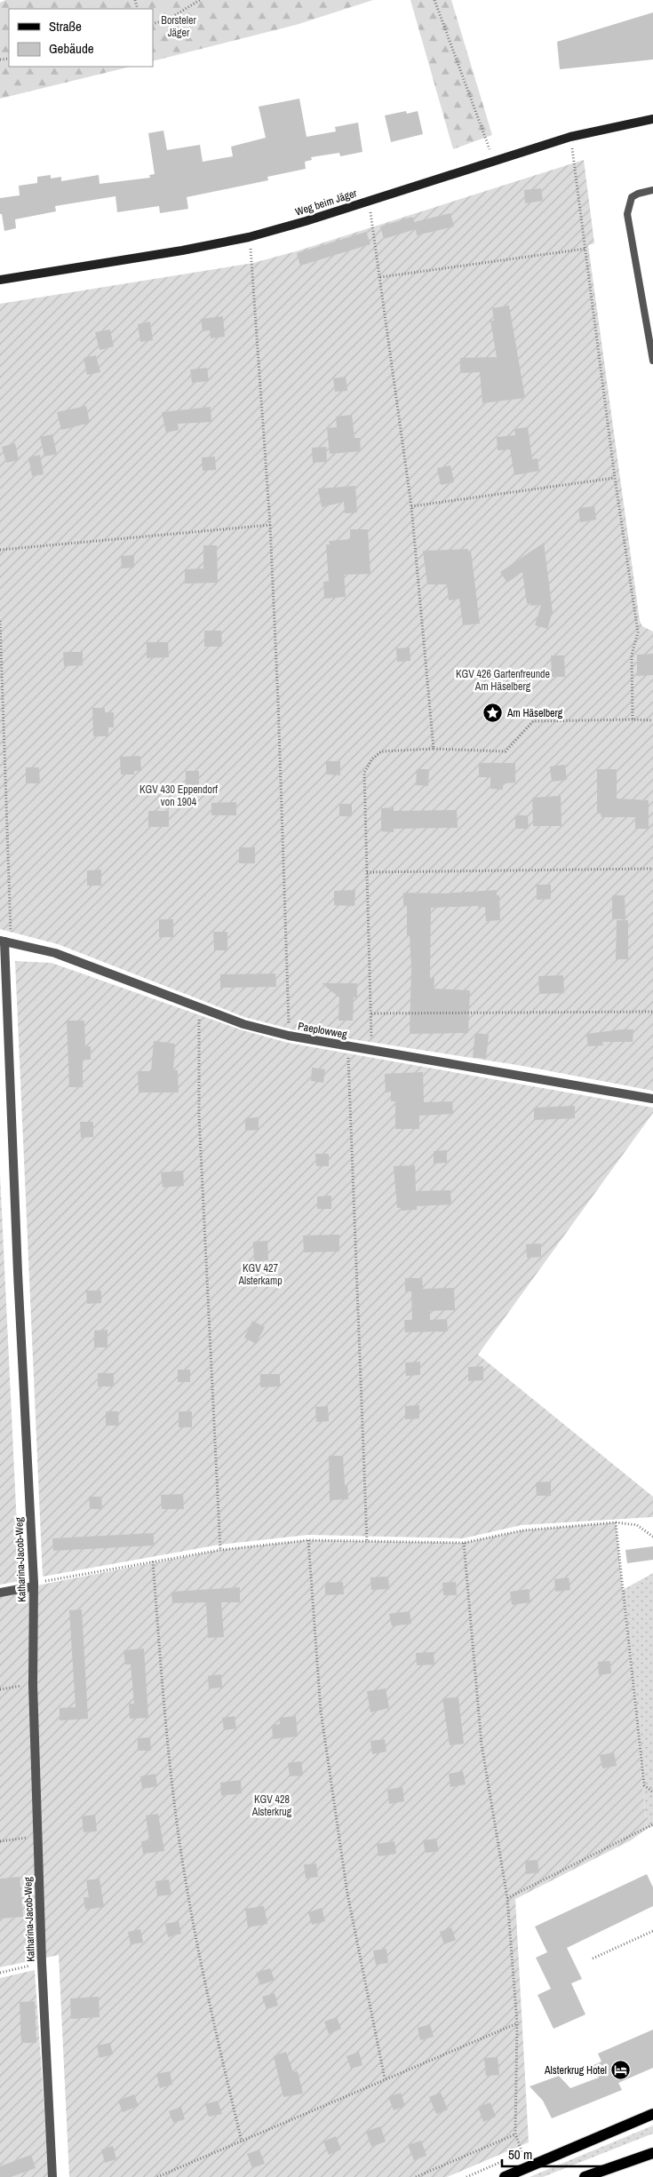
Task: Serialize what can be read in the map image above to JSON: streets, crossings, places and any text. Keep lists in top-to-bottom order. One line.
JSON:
{"streets":{"street":["Weg beim Jäger","Paeplowweg","Katharina-Jacob-Weg"]},"crossings":[["Paeplowweg","Katharina-Jacob-Weg"]],"parks":["Borsteler Jäger","KGV 426 Gartenfreunde Am Häselberg","KGV 430 Eppendorf von 1904","KGV 427 Alsterkamp","KGV 428 Alsterkrug"],"places":{"place":["Am Häselberg"],"hotel":["Alsterkrug Hotel"]},"legend":["Straße","Gebäude"],"scale_bar":"50 m"}
